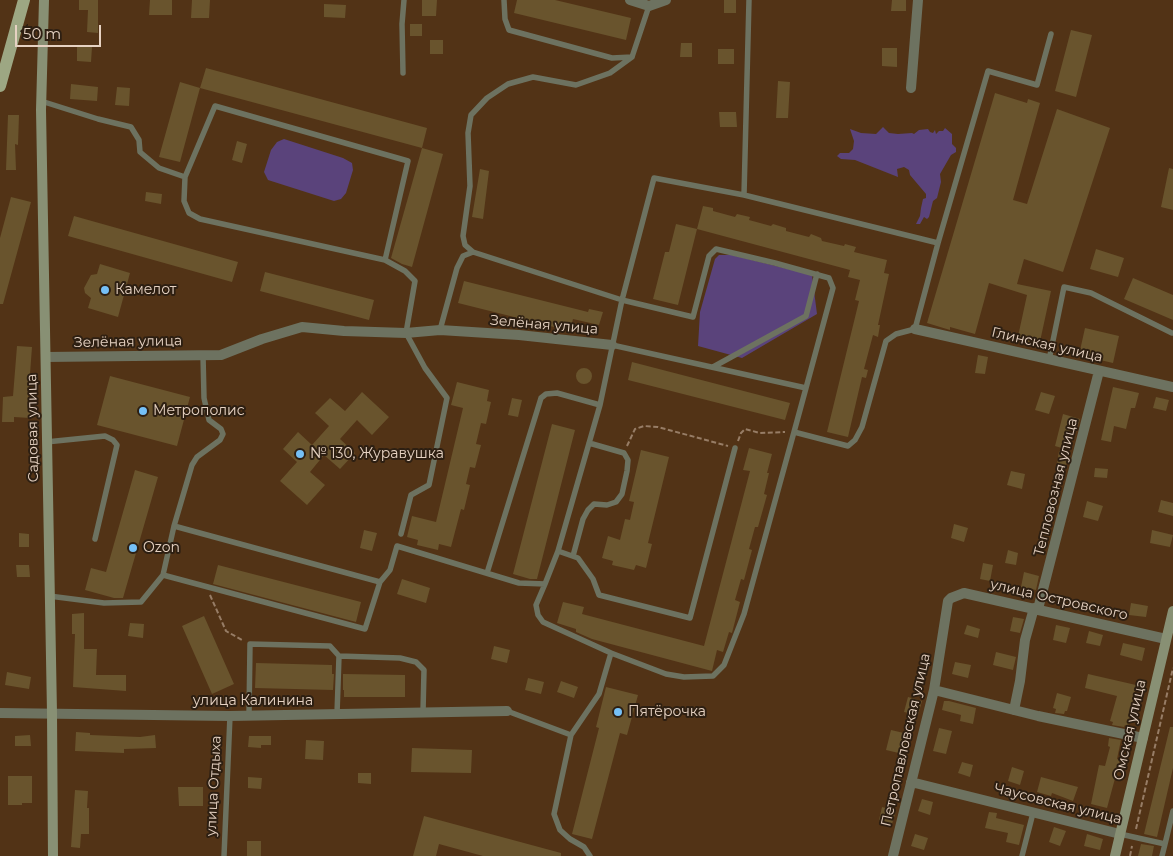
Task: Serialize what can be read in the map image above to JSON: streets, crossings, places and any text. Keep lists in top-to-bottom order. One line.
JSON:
{"streets":{"street":["Зелёная улица","Глинская улица","Садовая улица","Тепловозная улица","улица Островского","улица Калинина","Омская улица","Петропавловская улица","Чаусовская улица"],"lane":["улица Отдыха"]},"crossings":[["Зелёная улица","Садовая улица"],["Глинская улица","Тепловозная улица"],["Садовая улица","улица Калинина"],["Тепловозная улица","улица Островского"],["улица Островского","Омская улица"],["улица Островского","Петропавловская улица"],["улица Калинина","улица Отдыха"],["Омская улица","Чаусовская улица"],["Петропавловская улица","Чаусовская улица"]],"places":["Камелот","Метрополис","№ 130, Журавушка","Ozon","Пятёрочка"],"scale_bar":"50 m"}
